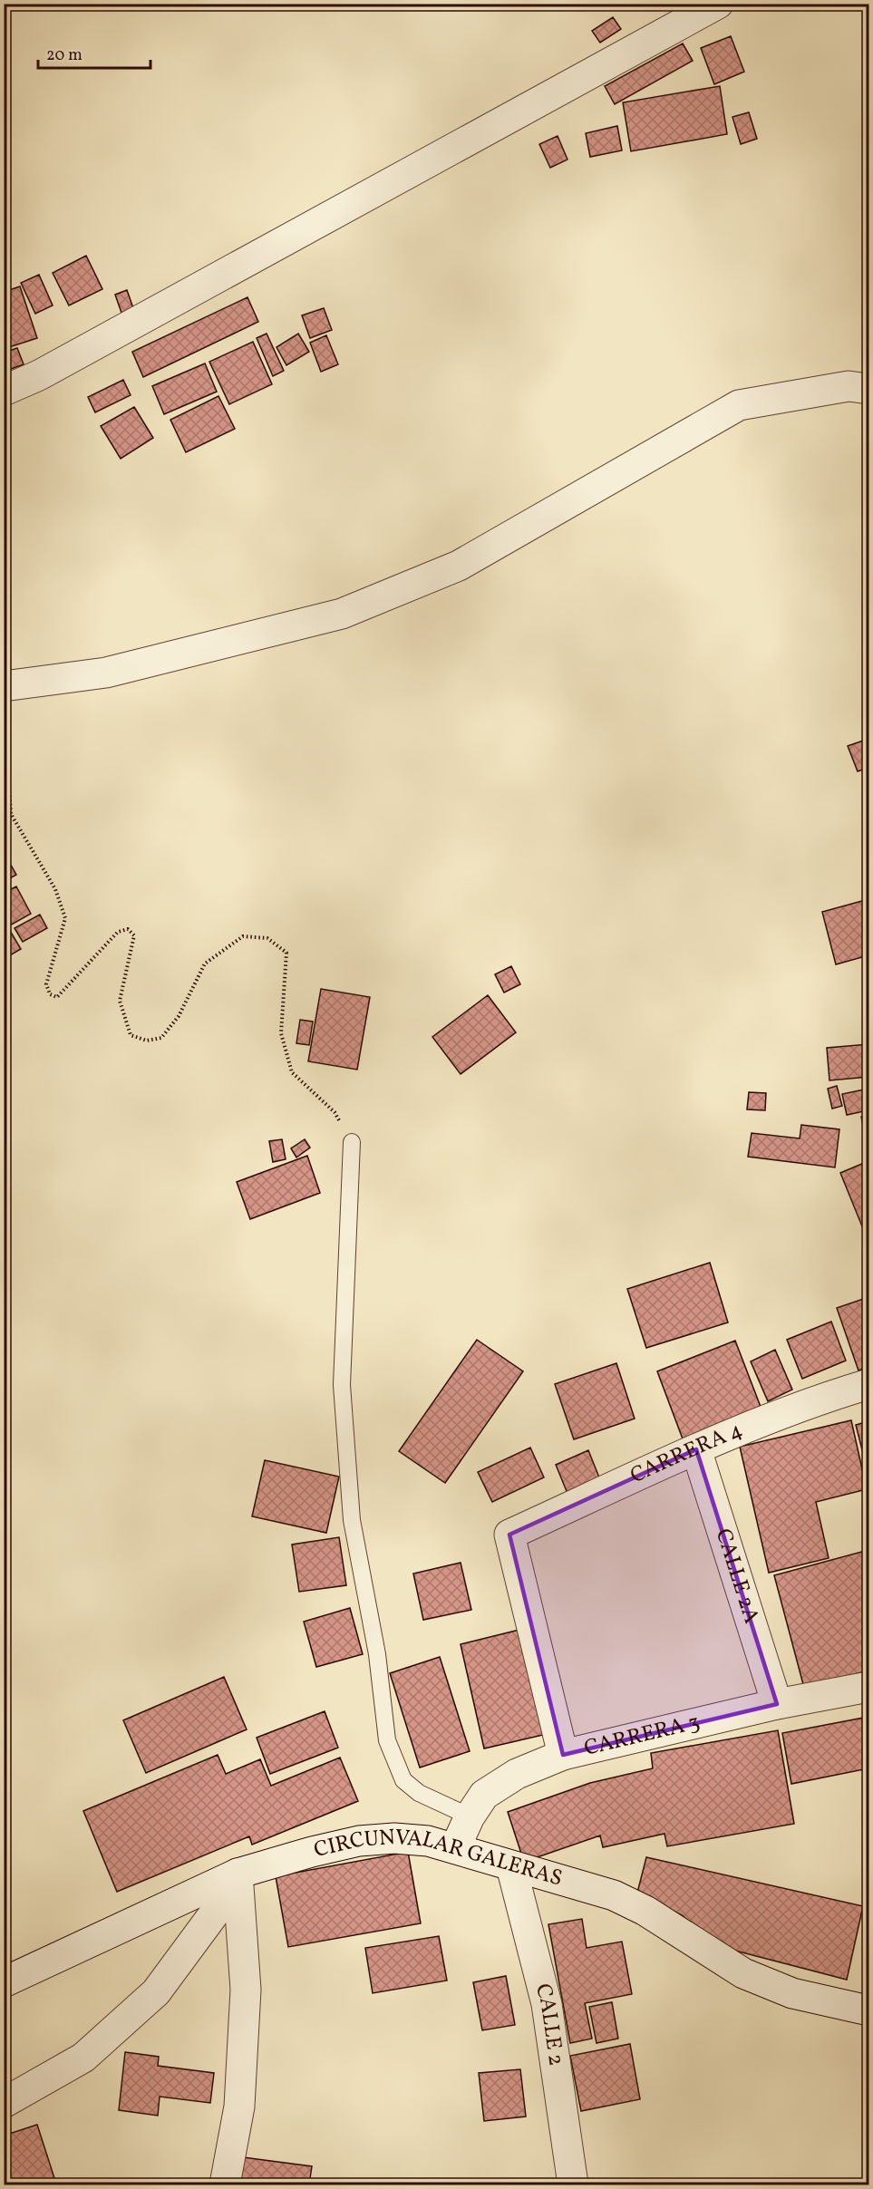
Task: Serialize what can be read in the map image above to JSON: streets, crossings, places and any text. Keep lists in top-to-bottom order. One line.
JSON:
{"streets":{"street":["CARRERA 4","CALLE 2A","CARRERA 3","CIRCUNVALAR GALERAS","CALLE 2"]},"crossings":[["CARRERA 4","CALLE 2A"],["CARRERA 4","CARRERA 3"],["CALLE 2A","CARRERA 3"],["CARRERA 3","CIRCUNVALAR GALERAS"],["CIRCUNVALAR GALERAS","CALLE 2"]],"scale_bar":"20 m"}
